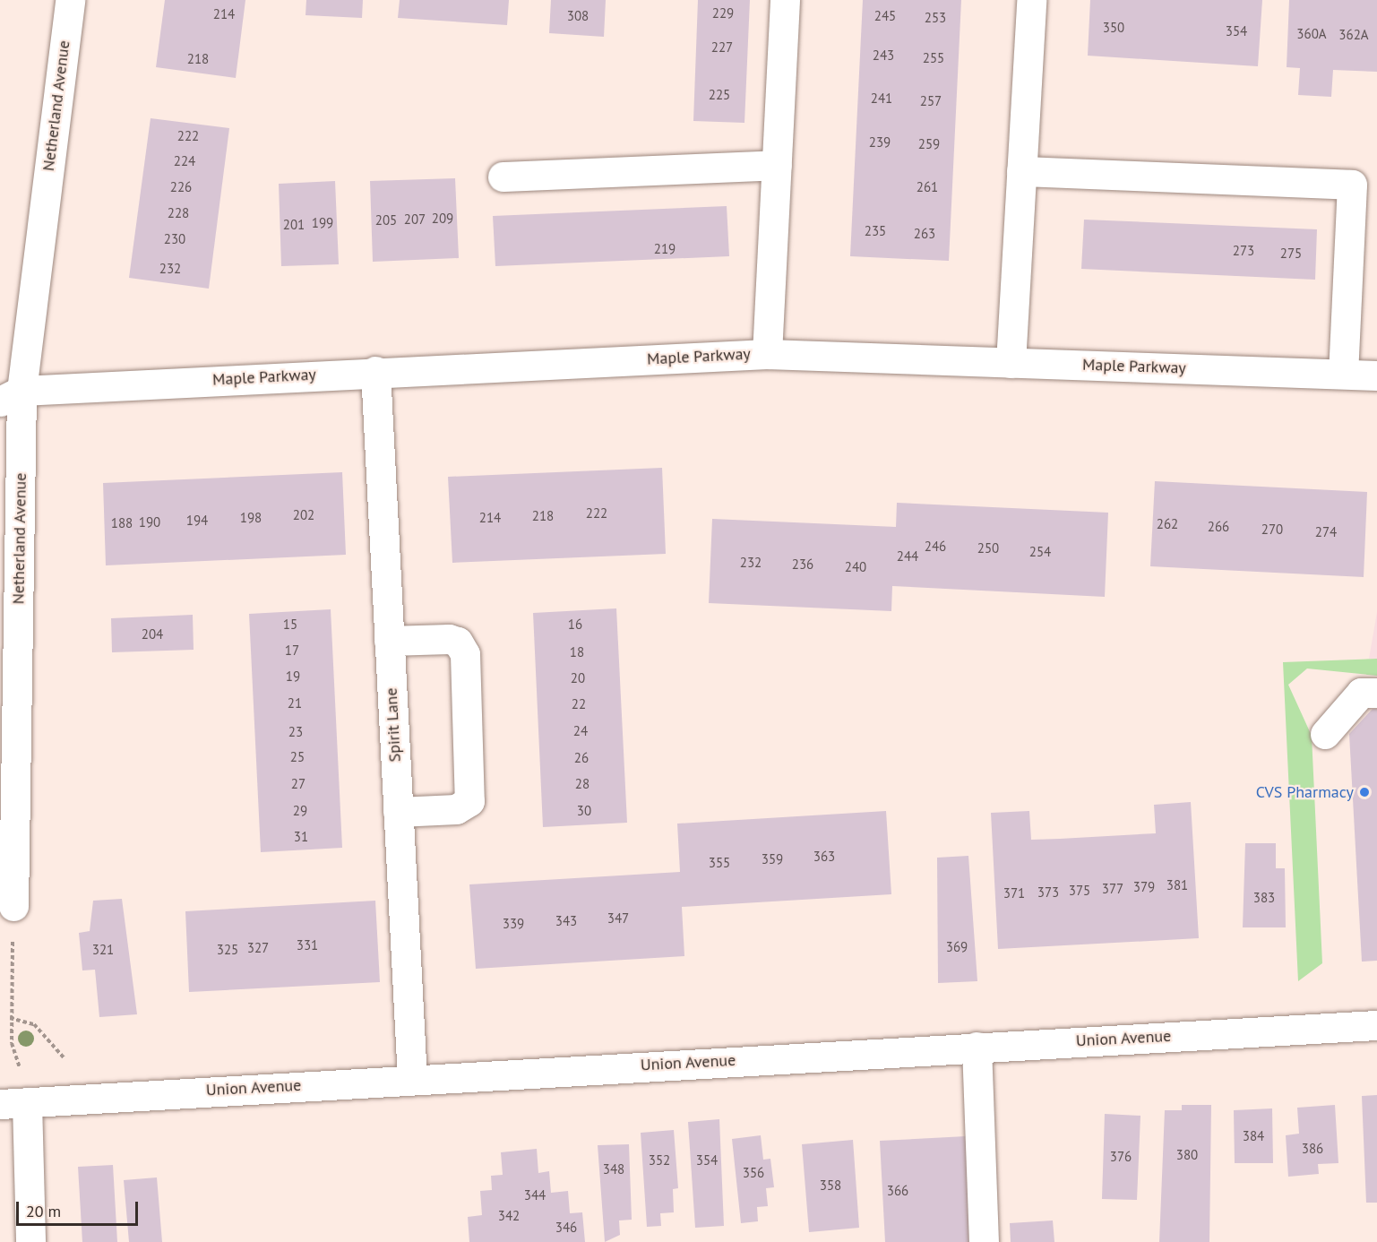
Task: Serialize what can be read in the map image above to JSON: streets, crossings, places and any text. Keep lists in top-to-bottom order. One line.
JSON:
{"streets":{"street":["Netherland Avenue","Maple Parkway","Spirit Lane","Union Avenue"]},"crossings":[["Netherland Avenue","Maple Parkway"],["Maple Parkway","Spirit Lane"],["Spirit Lane","Union Avenue"]],"places":["CVS Pharmacy"],"house_numbers":["229","214","308","245","253","350","354","360A","362A","227","243","255","218","225","241","257","222","239","259","224","226","261","228","209","207","205","199","201","235","263","230","219","273","275","232","222","202","218","198","214","194","190","188","262","266","270","274","246","250","254","244","232","236","240","15","16","204","17","18","19","20","21","22","24","23","25","26","27","28","29","30","31","363","359","355","381","379","377","375","373","371","383","347","343","339","331","369","327","321","325","384","386","380","376","352","354","348","356","358","366","344","342","346"],"scale_bar":"20 m"}
